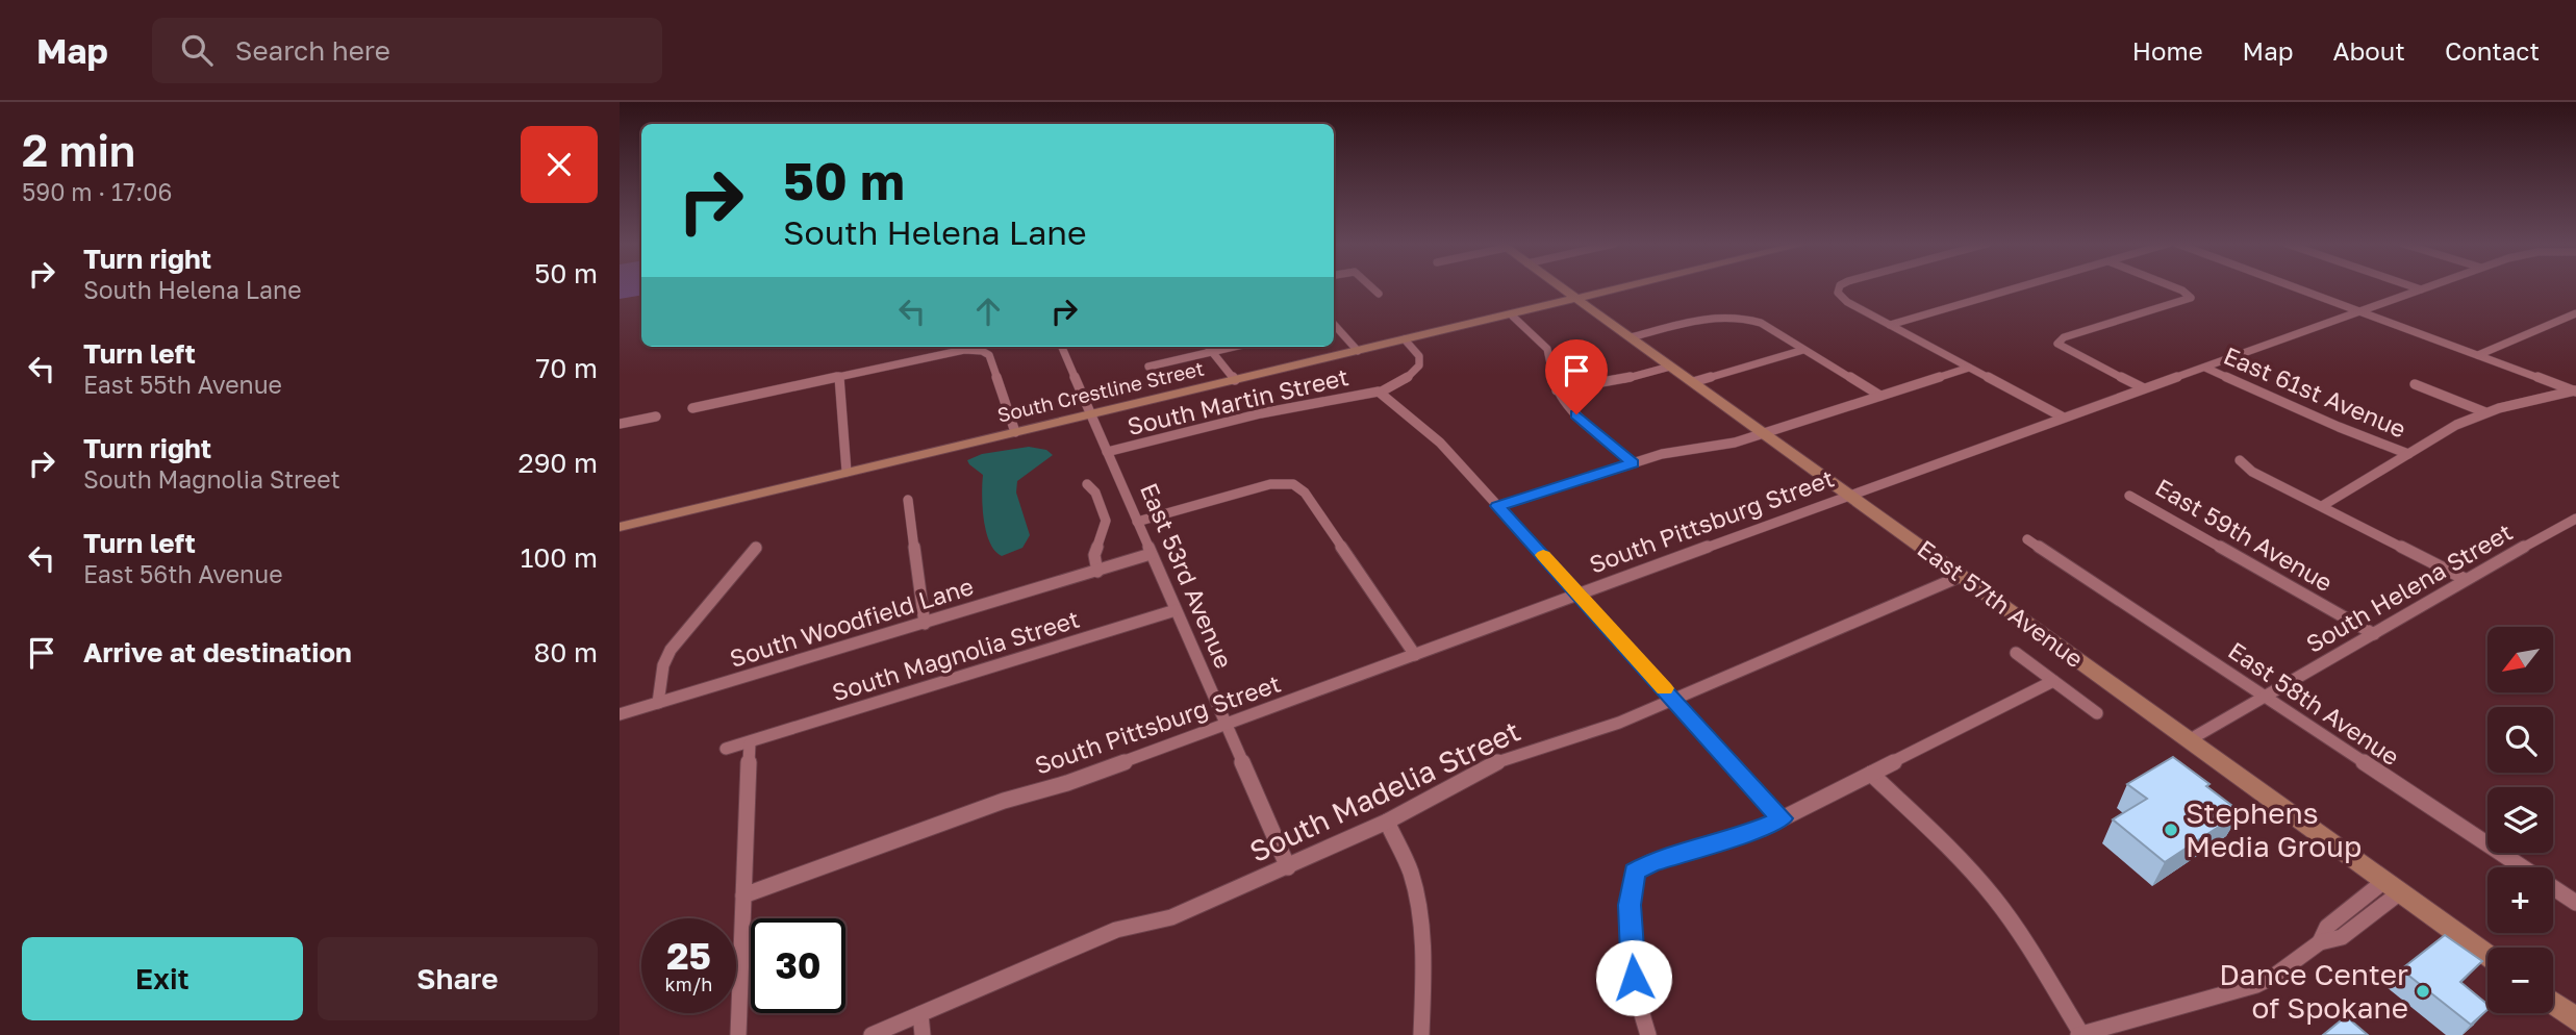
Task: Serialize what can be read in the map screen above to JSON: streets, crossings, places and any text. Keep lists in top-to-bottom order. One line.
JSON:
{"streets":{"street":["South Crestline Street","East 61st Avenue","South Martin Street","South Pittsburg Street","East 59th Avenue","East 53rd Avenue","South Helena Street","East 57th Avenue","South Woodfield Lane","South Magnolia Street","East 58th Avenue","South Madelia Street"]},"crossings":[["South Crestline Street","South Martin Street"],["South Crestline Street","East 53rd Avenue"],["South Crestline Street","East 57th Avenue"],["East 61st Avenue","South Pittsburg Street"],["South Martin Street","East 53rd Avenue"],["South Pittsburg Street","East 53rd Avenue"],["South Pittsburg Street","East 57th Avenue"],["East 59th Avenue","South Helena Street"],["East 53rd Avenue","South Woodfield Lane"],["East 53rd Avenue","South Magnolia Street"],["East 53rd Avenue","South Madelia Street"],["South Helena Street","East 57th Avenue"],["South Helena Street","East 58th Avenue"],["East 57th Avenue","South Madelia Street"]],"places":["Stephens Media Group","Dance Center of Spokane"],"north":"bottom left","page":{"header":"Map","search":"Search here","nav":["Home","Map","About","Contact"],"heading":["2 min","590 m · 17:06"],"turn":["50 m","South Helena Lane"],"list":[{"name":"Turn right","note":"South Helena Lane","value":"50 m"},{"name":"Turn left","note":"East 55th Avenue","value":"70 m"},{"name":"Turn right","note":"South Magnolia Street","value":"290 m"},{"name":"Turn left","note":"East 56th Avenue","value":"100 m"},{"name":"Arrive at destination","value":"80 m"}],"map_buttons":["+","−"],"speed":"25 km/h","limit":"30","buttons":["Exit","Share"]}}
